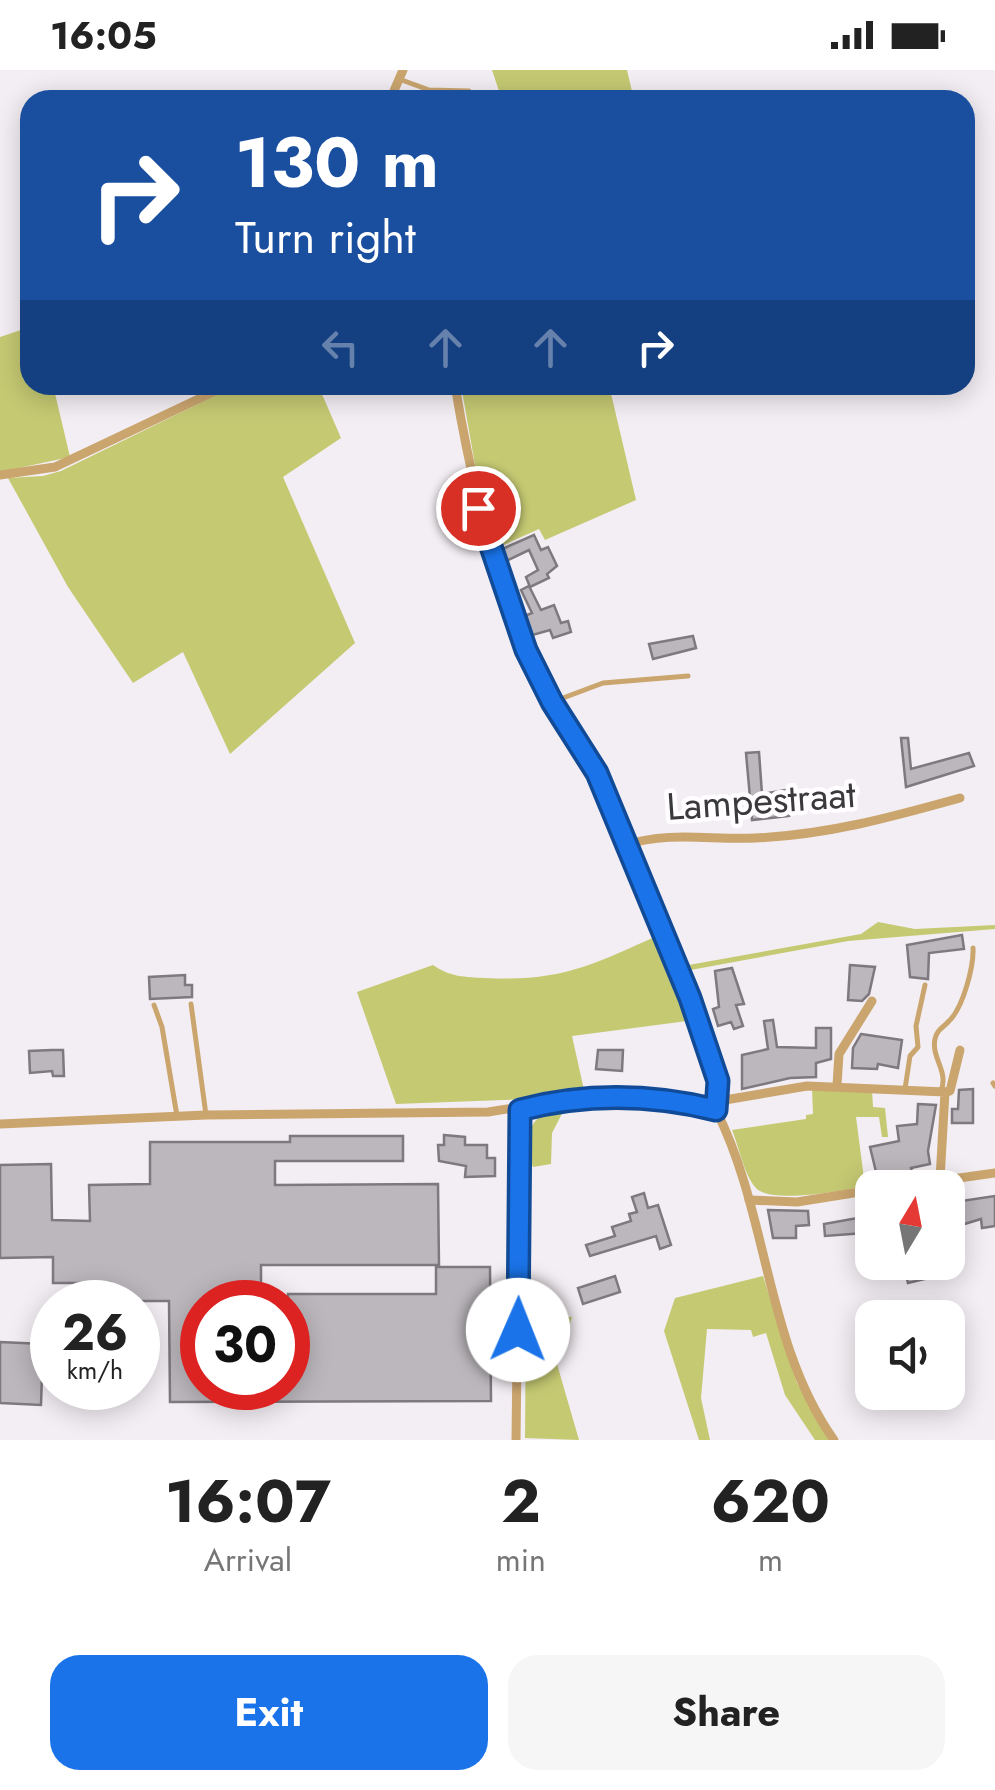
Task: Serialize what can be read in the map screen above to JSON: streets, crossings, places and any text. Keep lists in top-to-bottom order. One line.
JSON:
{"streets":{"street":["Lampestraat"]},"north":"top","page":{"status":"16:05","turn":["130 m","Turn right"],"speed":"26 km/h","limit":"30","eta":["16:07","Arrival","2","min","620","m"],"buttons":["Exit","Share"]}}
